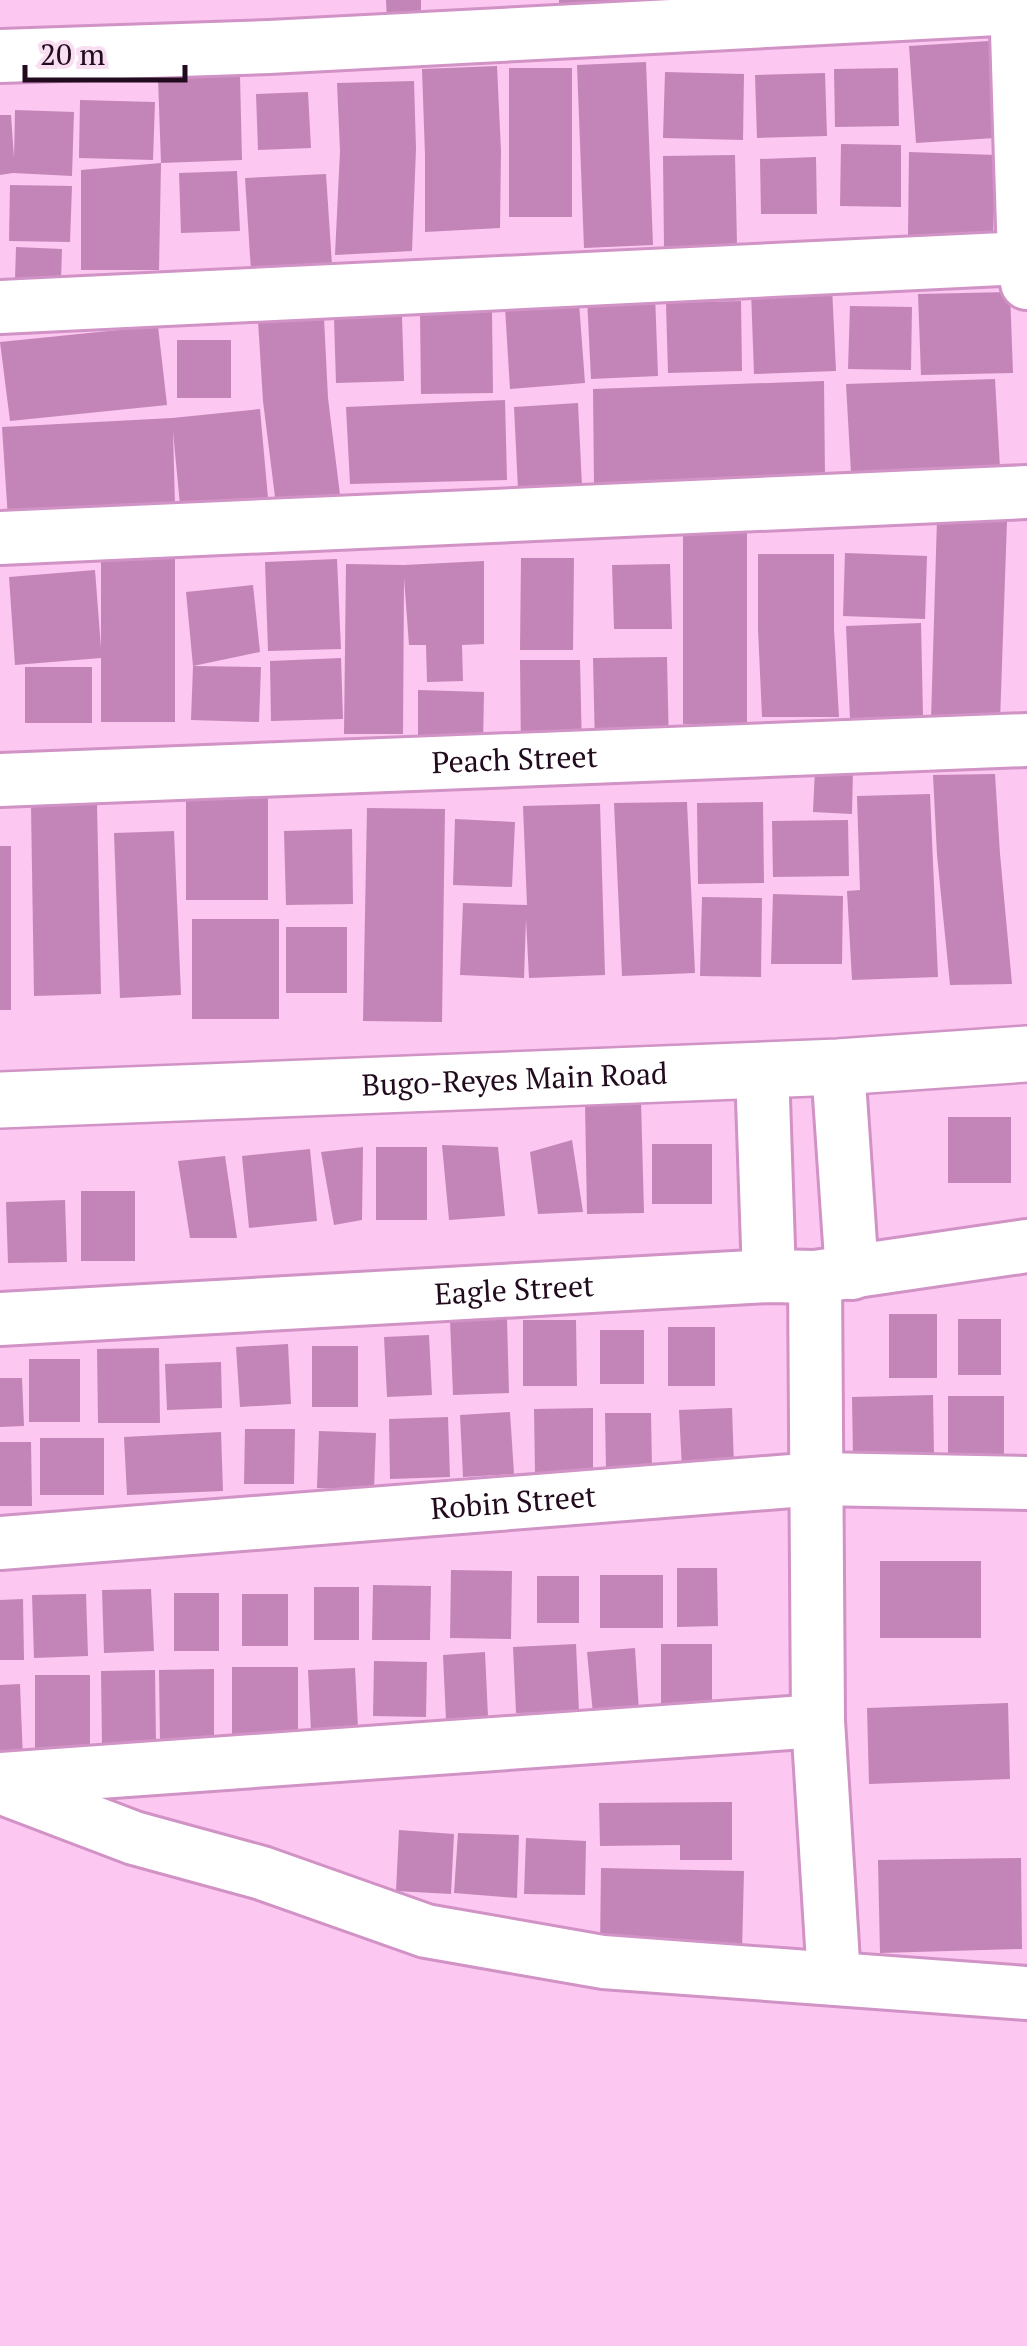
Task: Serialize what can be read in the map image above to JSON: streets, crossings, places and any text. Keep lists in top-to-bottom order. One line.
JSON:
{"streets":{"street":["Peach Street","Bugo-Reyes Main Road","Eagle Street","Robin Street"]},"scale_bar":"20 m"}
